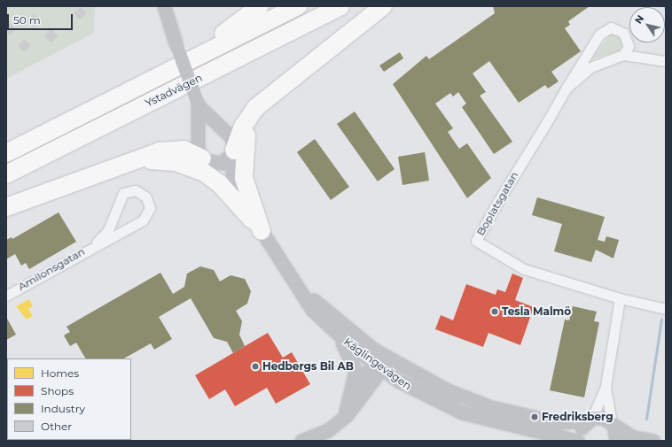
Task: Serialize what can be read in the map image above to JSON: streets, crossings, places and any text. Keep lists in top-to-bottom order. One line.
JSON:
{"streets":{"highway":["Ystadvägen"],"main road":["Käglingevägen"],"street":["Boplatsgatan","Amilonsgatan"]},"places":["Tesla Malmö","Hedbergs Bil AB","Fredriksberg"],"legend":["Homes","Shops","Industry","Other"],"scale_bar":"50 m","north":"top left"}
